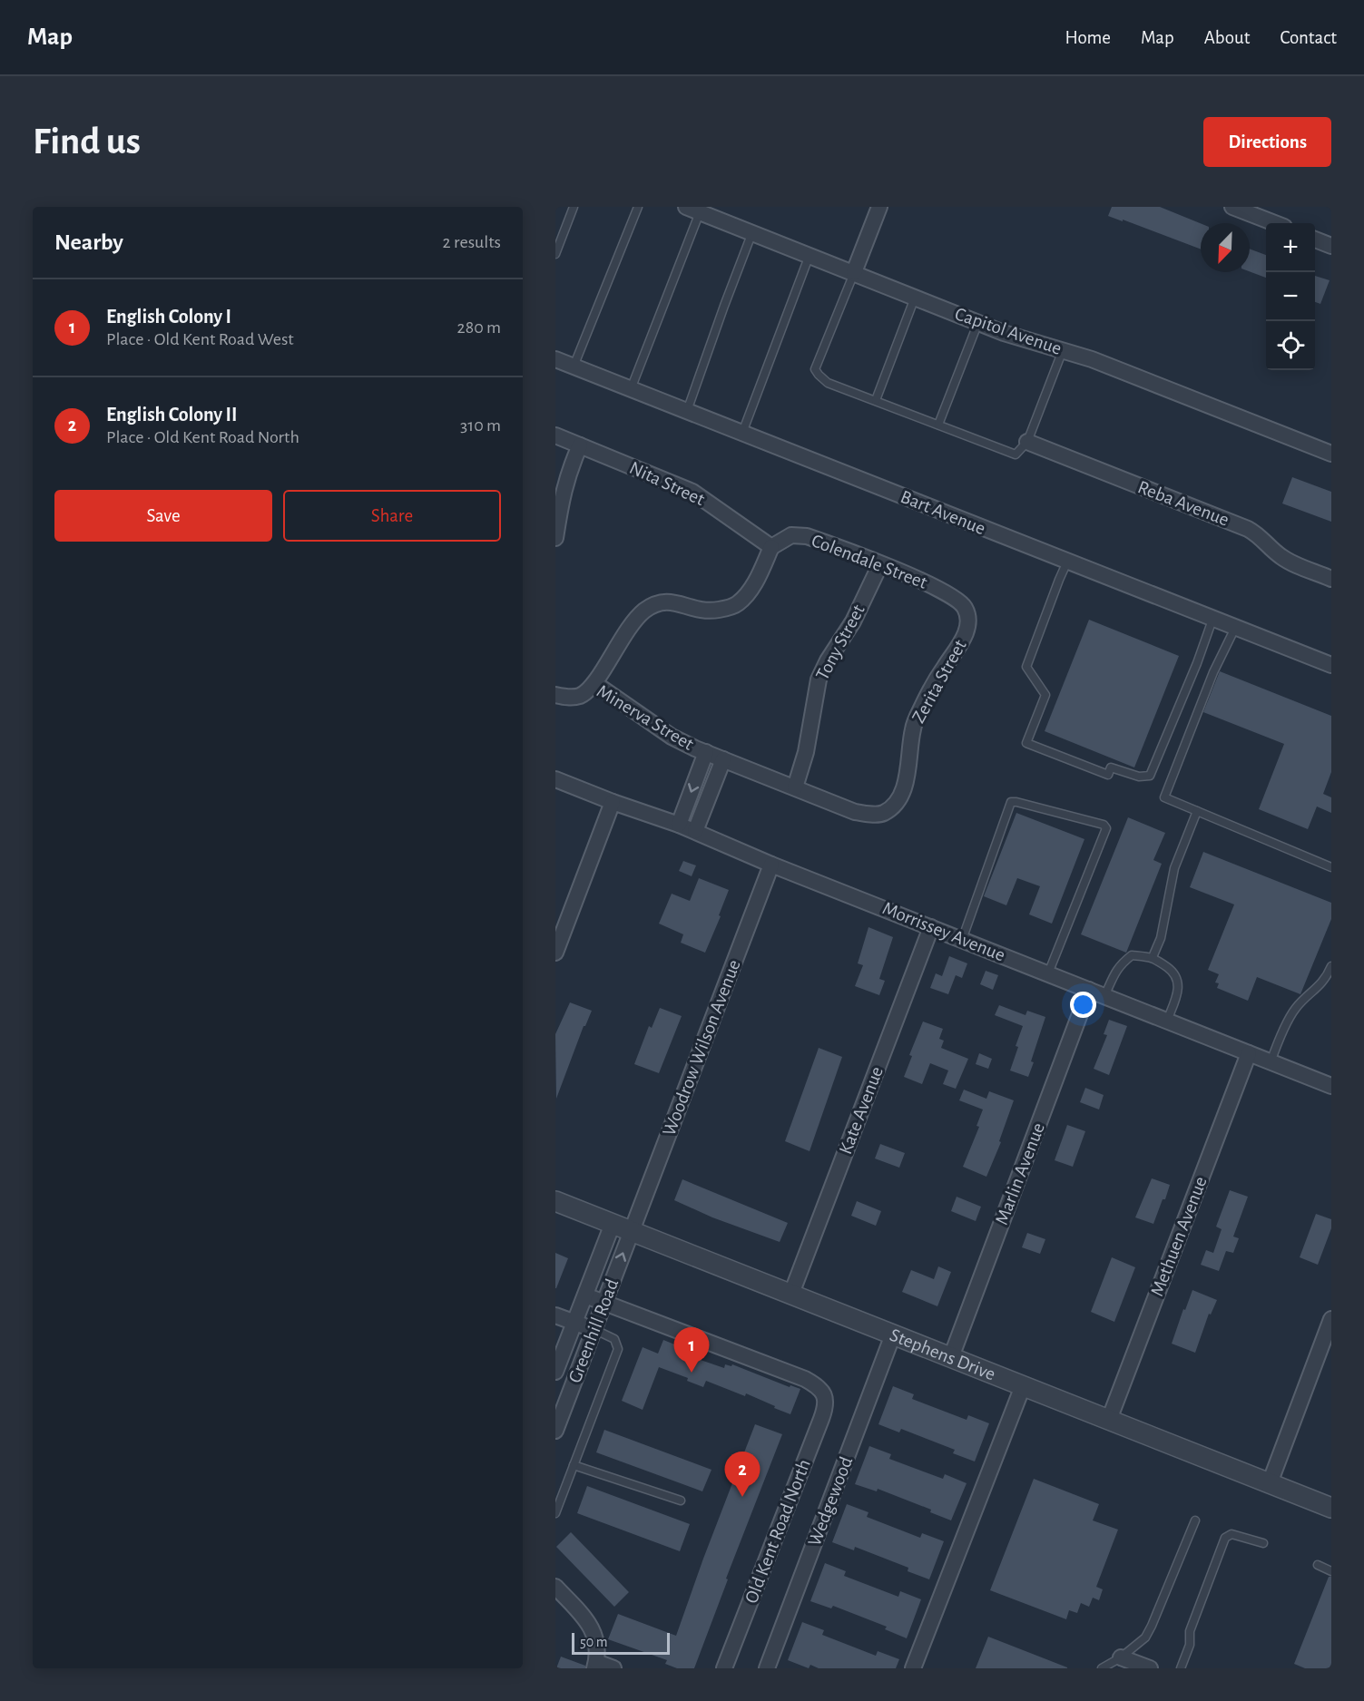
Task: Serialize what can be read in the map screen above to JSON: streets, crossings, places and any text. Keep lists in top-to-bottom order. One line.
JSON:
{"streets":{"street":["Capitol Avenue","Nita Street","Reba Avenue","Bart Avenue","Colendale Street","Tony Street","Zerita Street","Minerva Street","Morrissey Avenue","Woodrow Wilson Avenue","Kate Avenue","Marlin Avenue","Methuen Avenue","Greenhill Road","Stephens Drive","Wedgewood","Old Kent Road North"]},"crossings":[["Nita Street","Colendale Street"],["Colendale Street","Tony Street"],["Colendale Street","Zerita Street"],["Tony Street","Minerva Street"],["Zerita Street","Minerva Street"],["Minerva Street","Morrissey Avenue"],["Morrissey Avenue","Woodrow Wilson Avenue"],["Morrissey Avenue","Kate Avenue"],["Morrissey Avenue","Marlin Avenue"],["Morrissey Avenue","Methuen Avenue"],["Woodrow Wilson Avenue","Greenhill Road"],["Woodrow Wilson Avenue","Stephens Drive"],["Kate Avenue","Stephens Drive"],["Marlin Avenue","Stephens Drive"],["Methuen Avenue","Stephens Drive"],["Greenhill Road","Stephens Drive"],["Greenhill Road","Old Kent Road North"],["Stephens Drive","Wedgewood"]],"scale_bar":"50 m","north":"bottom left","page":{"header":"Map","nav":["Home","Map","About","Contact"],"buttons":["Directions",["Save","Share"]],"title":"Find us","heading":["Nearby","2 results"],"map_buttons":["+","−"],"list":[{"mark":"1","name":"English Colony I","note":"Place · Old Kent Road West","value":"280 m"},{"mark":"2","name":"English Colony II","note":"Place · Old Kent Road North","value":"310 m"}],"pins":["1","2"],"scale":"50 m"}}
